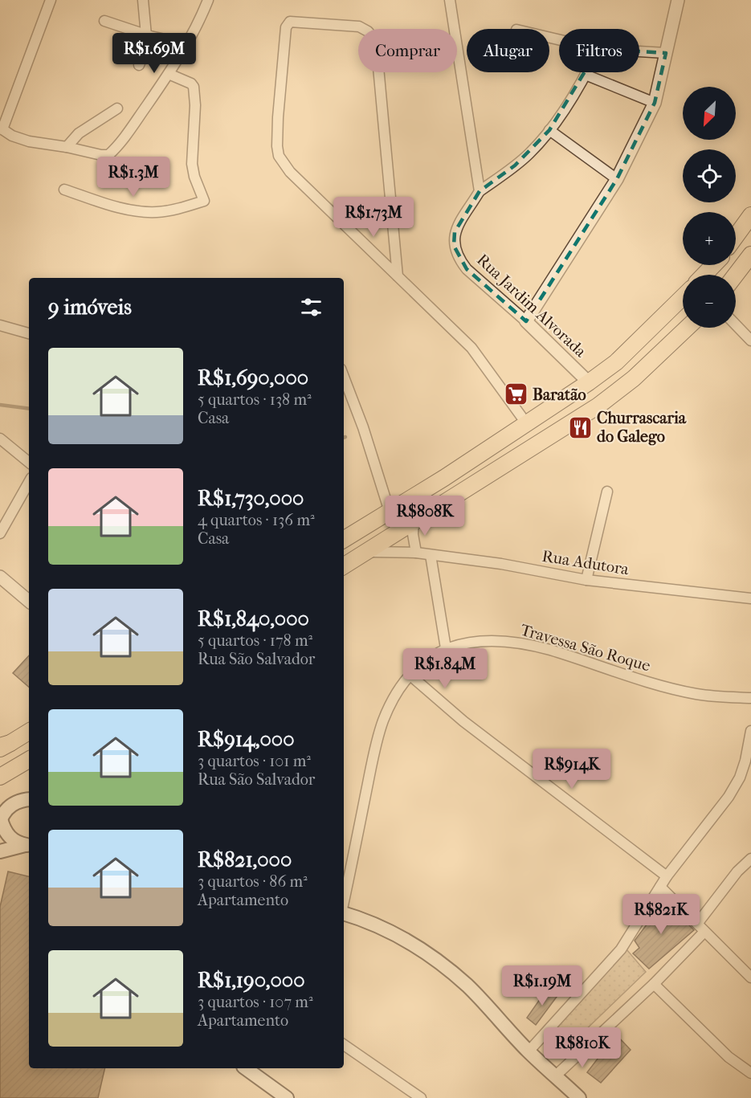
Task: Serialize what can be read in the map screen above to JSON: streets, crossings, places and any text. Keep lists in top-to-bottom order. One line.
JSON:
{"streets":{"street":["Rua Jardim Alvorada","Rua Adutora","Travessa São Roque"]},"places":{"supermarket":["Baratão"],"restaurant":["Churrascaria do Galego"]},"north":"bottom left","page":{"chip":["Comprar","Alugar","Filtros"],"price":["R$1.69M","R$1.3M","R$1.73M","R$808K","R$1.84M","R$914K","R$821K","R$1.19M","R$810K"],"map_buttons":["+","−"],"heading":"9 imóveis","list":[{"name":"R$1,690,000","note":"5 quartos · 138 m² · Casa"},{"name":"R$1,730,000","note":"4 quartos · 136 m² · Casa"},{"name":"R$1,840,000","note":"5 quartos · 178 m² · Rua São Salvador"},{"name":"R$914,000","note":"3 quartos · 101 m² · Rua São Salvador"},{"name":"R$821,000","note":"3 quartos · 86 m² · Apartamento"},{"name":"R$1,190,000","note":"3 quartos · 107 m² · Apartamento"}]}}
